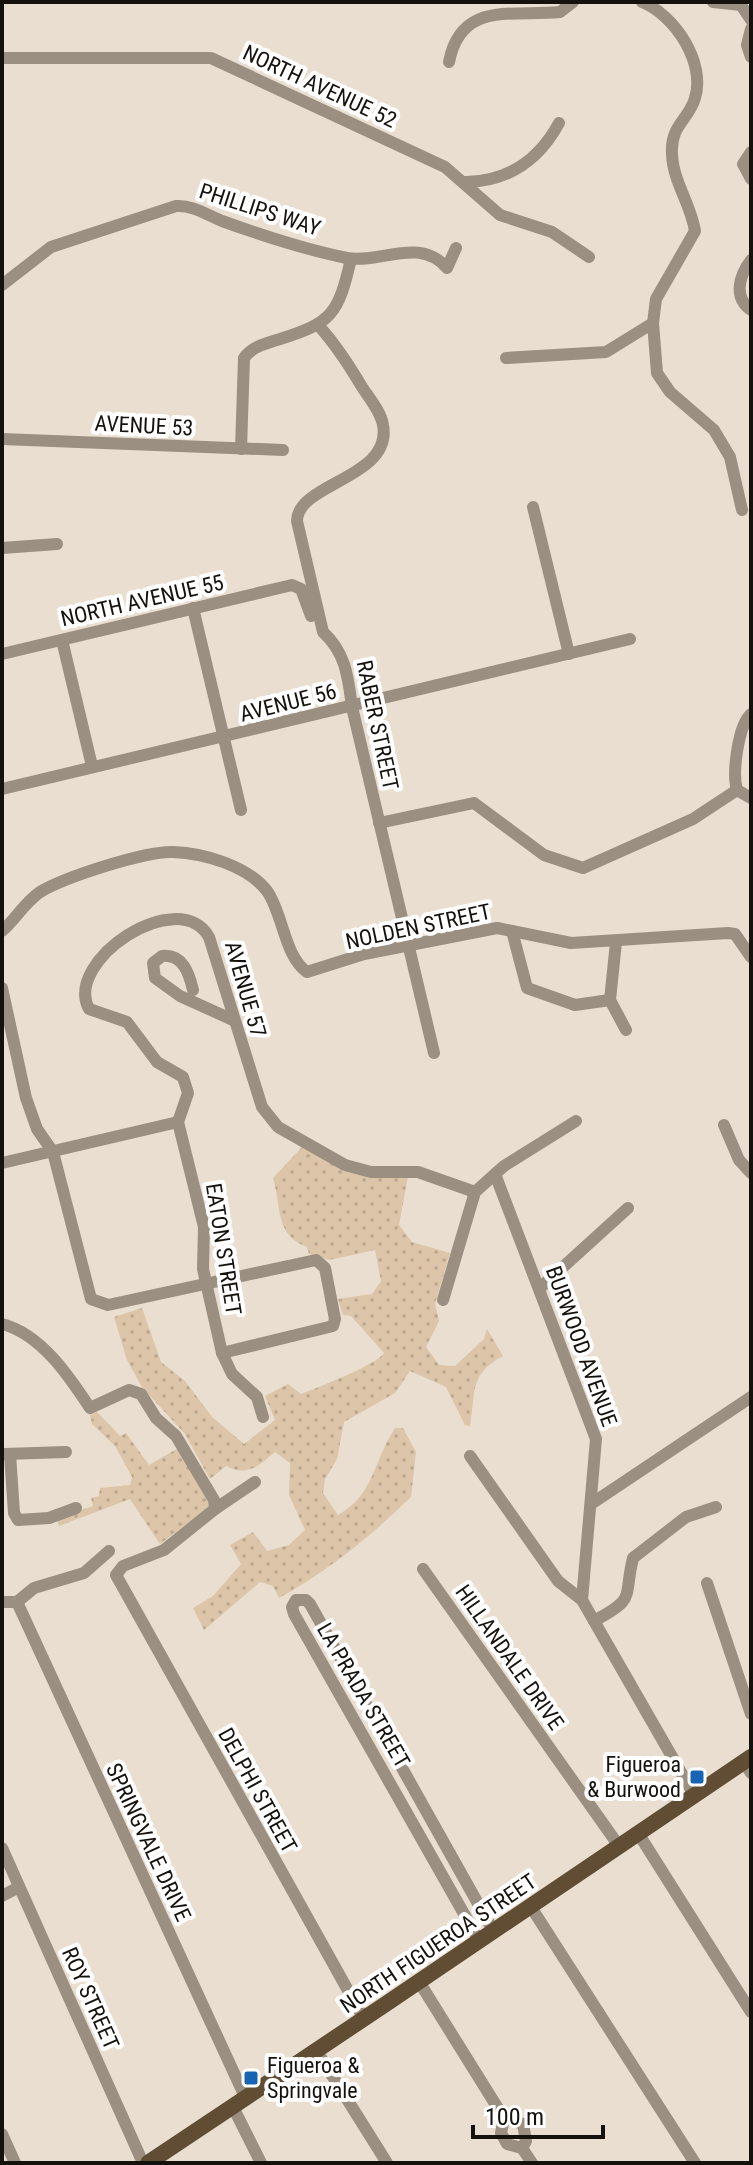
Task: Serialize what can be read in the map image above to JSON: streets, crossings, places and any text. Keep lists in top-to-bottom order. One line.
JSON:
{"streets":{"main road":["NORTH FIGUEROA STREET"],"street":["NORTH AVENUE 52","PHILLIPS WAY","AVENUE 53","NORTH AVENUE 55","AVENUE 56","RABER STREET","NOLDEN STREET","AVENUE 57","EATON STREET","BURWOOD AVENUE","HILLANDALE DRIVE","LA PRADA STREET","DELPHI STREET","SPRINGVALE DRIVE","ROY STREET"]},"crossings":[["NORTH AVENUE 55","RABER STREET"],["AVENUE 56","RABER STREET"],["RABER STREET","NOLDEN STREET"],["AVENUE 57","EATON STREET"],["HILLANDALE DRIVE","NORTH FIGUEROA STREET"],["LA PRADA STREET","NORTH FIGUEROA STREET"],["DELPHI STREET","NORTH FIGUEROA STREET"],["SPRINGVALE DRIVE","NORTH FIGUEROA STREET"],["NORTH FIGUEROA STREET","ROY STREET"]],"places":{"transit":["Figueroa & Burwood","Figueroa & Springvale"]},"scale_bar":"100 m"}
